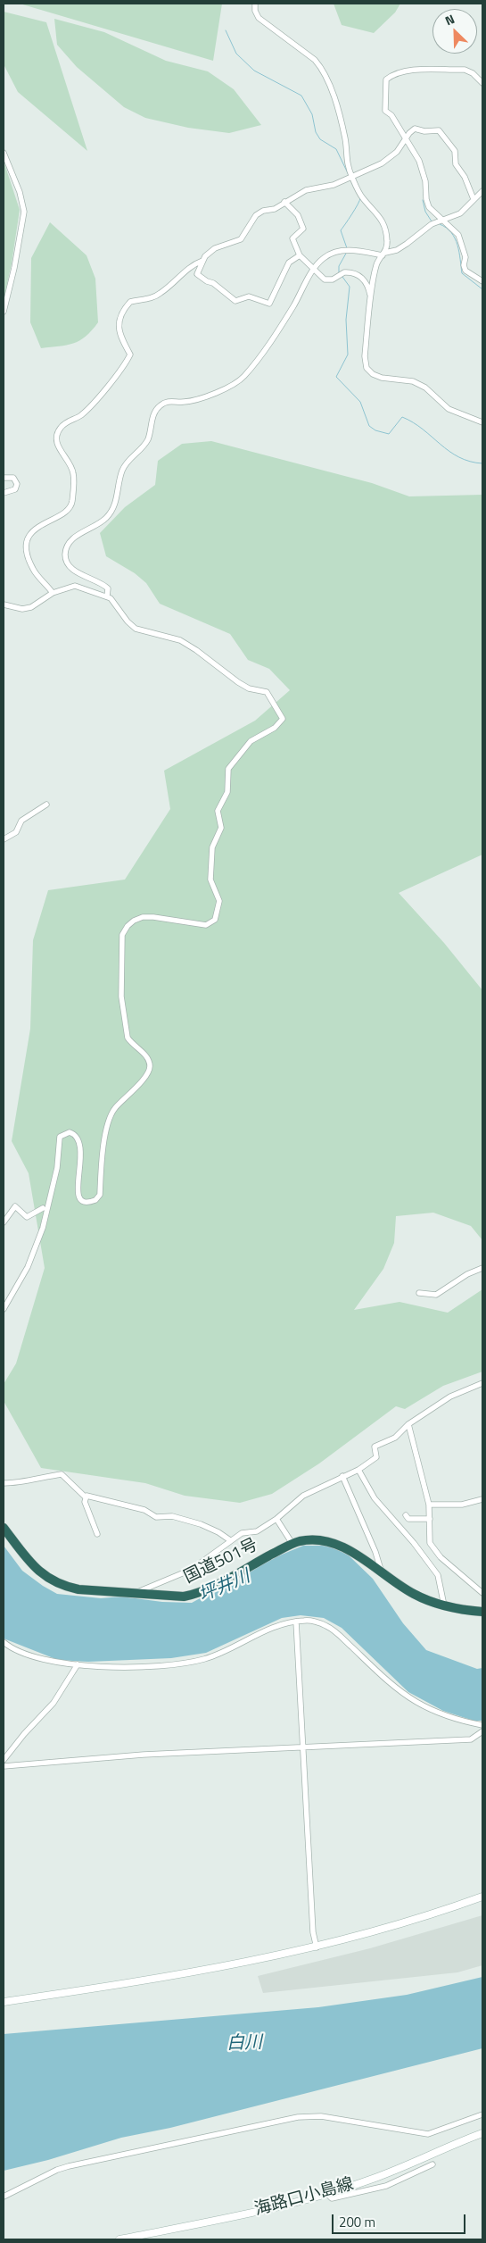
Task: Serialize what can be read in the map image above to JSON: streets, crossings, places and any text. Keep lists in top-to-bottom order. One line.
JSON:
{"streets":{"highway":["国道501号"],"street":["海路口小島線"]},"water":["坪井川","白川"],"scale_bar":"200 m","north":"top left"}
